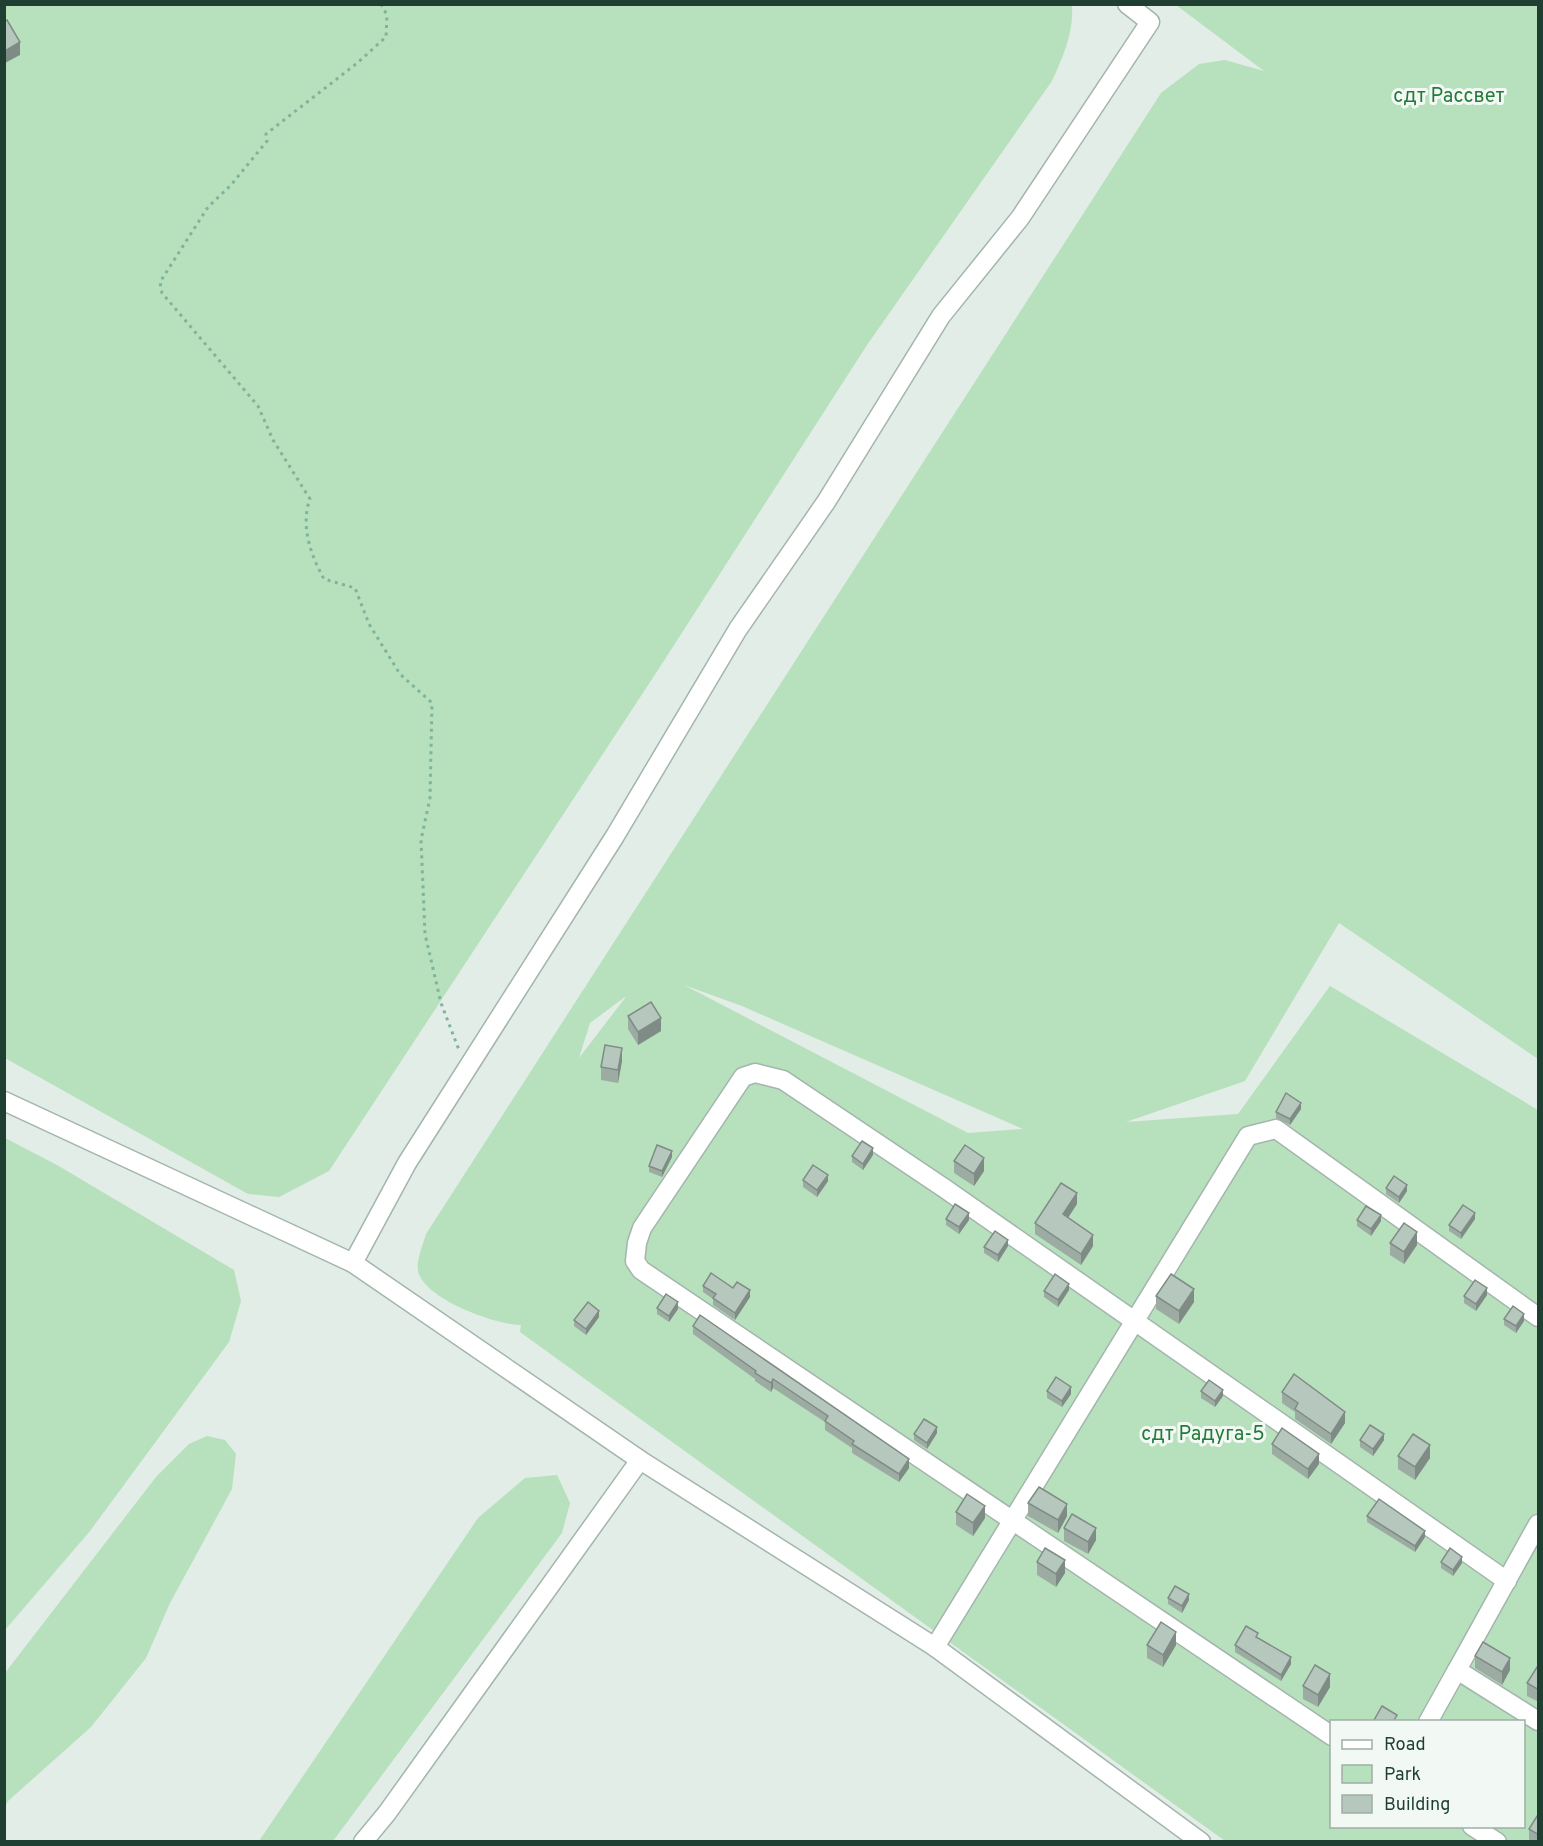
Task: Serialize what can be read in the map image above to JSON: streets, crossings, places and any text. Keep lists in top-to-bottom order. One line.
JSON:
{"parks":["сдт Рассвет","сдт Радуга-5"],"legend":["Road","Park","Building"]}
